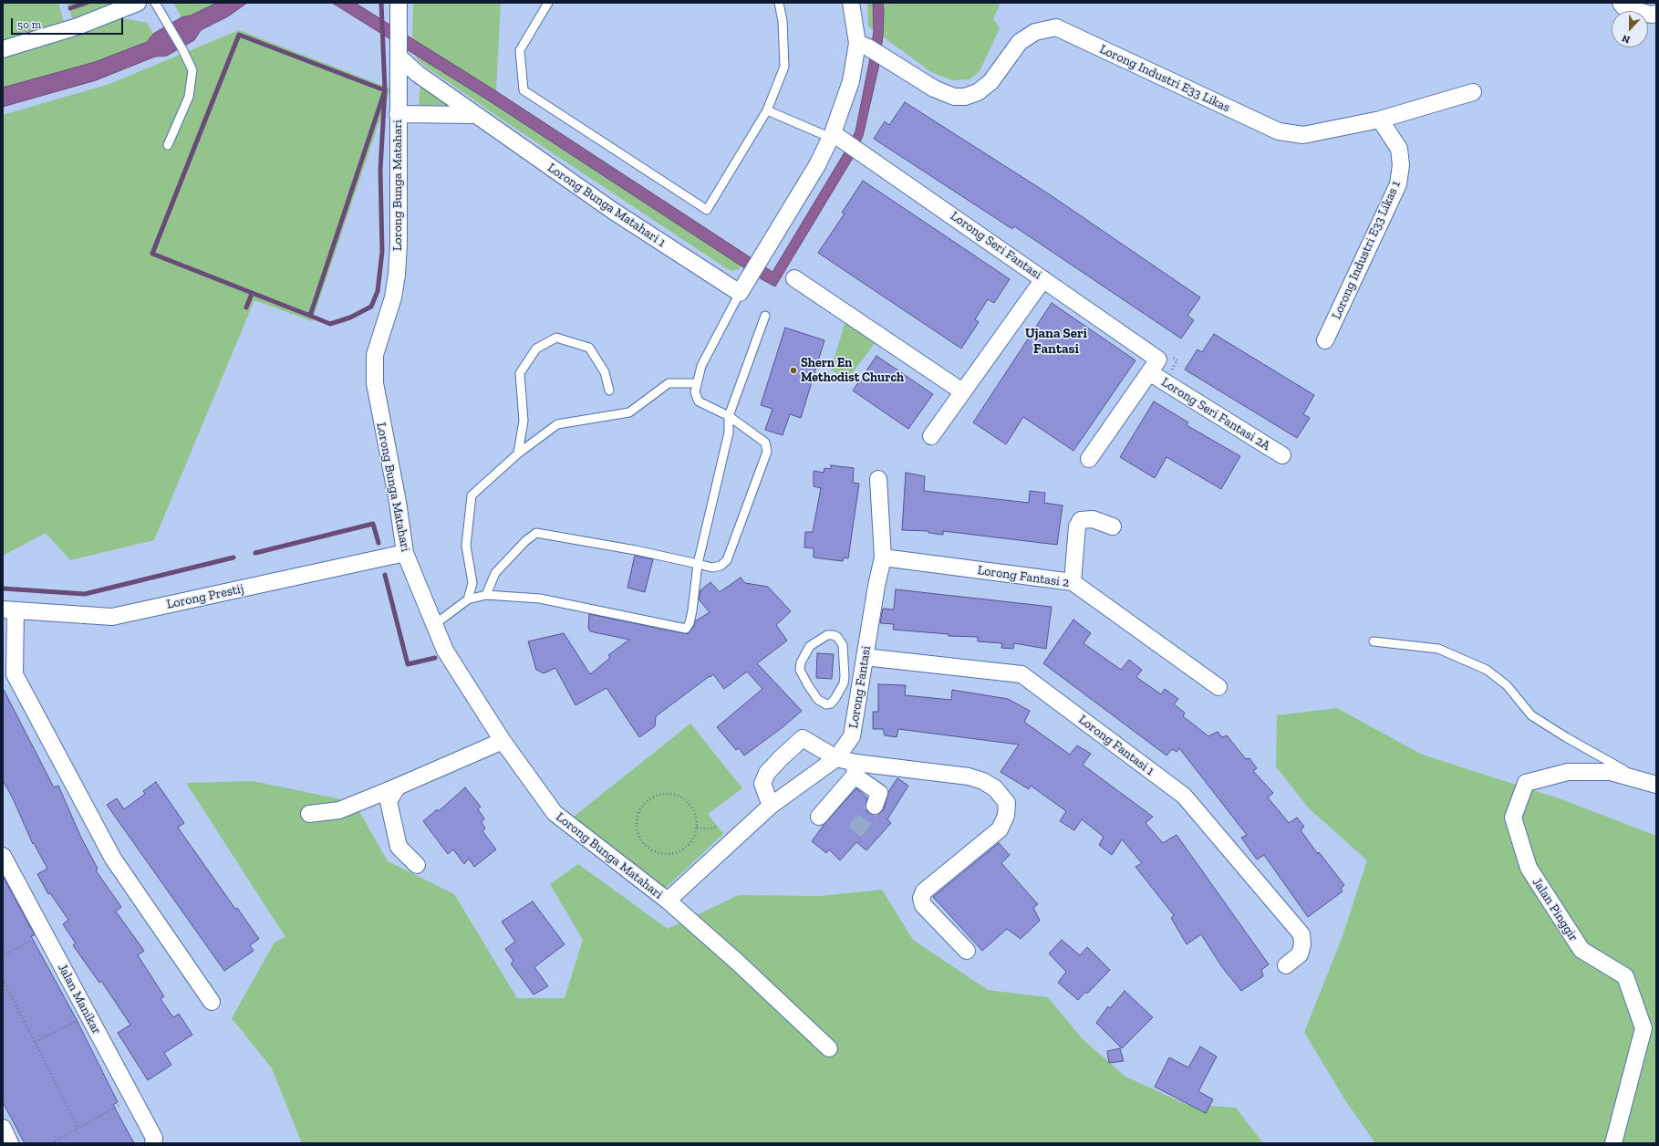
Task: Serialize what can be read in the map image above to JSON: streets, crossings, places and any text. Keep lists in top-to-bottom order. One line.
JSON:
{"streets":{"street":["Lorong Industri E33 Likas","Lorong Bunga Matahari","Lorong Bunga Matahari 1","Lorong Seri Fantasi","Lorong Industri E33 Likas 1","Lorong Seri Fantasi 2A","Lorong Fantasi 2","Lorong Prestij","Lorong Fantasi","Lorong Fantasi 1","Jalan Pinggir","Jalan Manikar"]},"crossings":[["Lorong Industri E33 Likas","Lorong Industri E33 Likas 1"],["Lorong Bunga Matahari","Lorong Bunga Matahari 1"],["Lorong Bunga Matahari","Lorong Prestij"],["Lorong Bunga Matahari","Lorong Fantasi"],["Lorong Seri Fantasi","Lorong Seri Fantasi 2A"],["Lorong Fantasi 2","Lorong Fantasi"],["Lorong Fantasi","Lorong Fantasi 1"]],"districts":["Ujana Seri Fantasi"],"places":["Shern En Methodist Church"],"scale_bar":"50 m","north":"bottom"}
